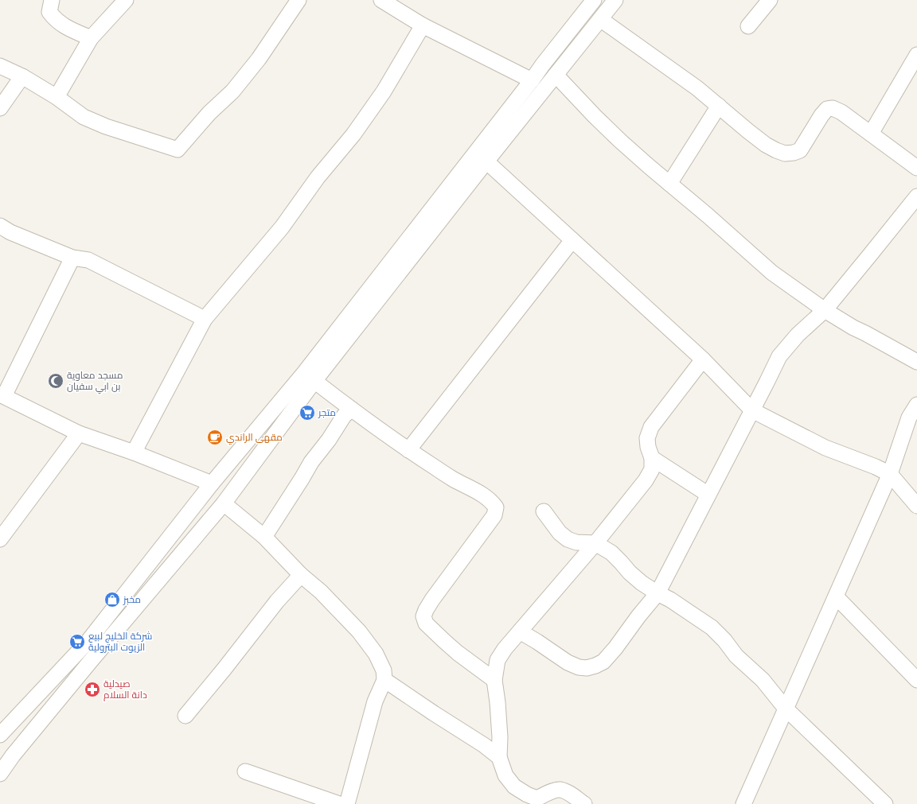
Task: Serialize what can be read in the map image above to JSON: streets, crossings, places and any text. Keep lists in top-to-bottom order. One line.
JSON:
{"places":{"mosque":["مسجد معاوية بن ابي سفيان"],"supermarket":["متجر","شركة الخليج لبيع الزيوت البترولية"],"cafe":["مقهى الراندي"],"shop":["مخبز"],"pharmacy":["صيدلية دانة السلام"]}}
